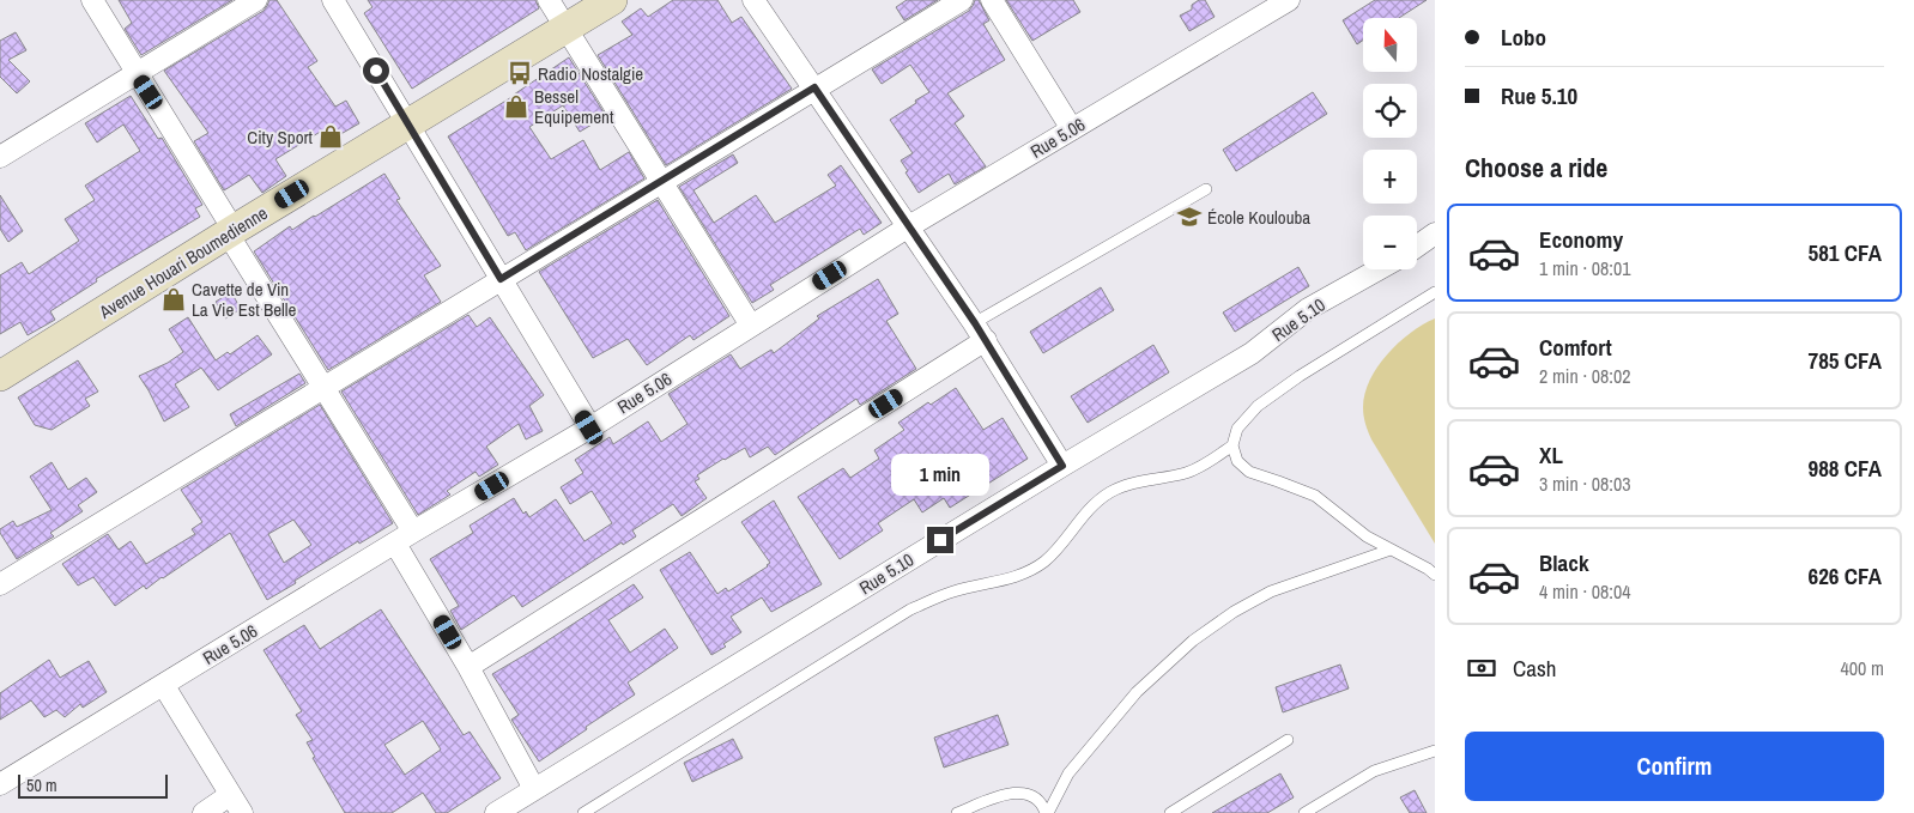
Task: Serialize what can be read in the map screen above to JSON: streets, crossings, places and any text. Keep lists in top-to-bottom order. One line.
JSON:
{"streets":{"main road":["Avenue Houari Boumedienne"],"street":["Rue 5.06","Rue 5.10"]},"places":{"bus stop":["Radio Nostalgie"],"shop":["Bessel Equipement","City Sport","Cavette de Vin La Vie Est Belle"],"school or university":["École Koulouba"]},"scale_bar":"50 m","north":"top","page":{"banner":["Lobo","Rue 5.10"],"map_buttons":["+","−"],"heading":"Choose a ride","list":[{"name":"Economy","note":"1 min · 08:01","value":"581 CFA"},{"name":"Comfort","note":"2 min · 08:02","value":"785 CFA"},{"name":"XL","note":"3 min · 08:03","value":"988 CFA"},{"name":"Black","note":"4 min · 08:04","value":"626 CFA"}],"bubble":"1 min","pay":["Cash","400 m"],"buttons":"Confirm","scale":"50 m"}}
